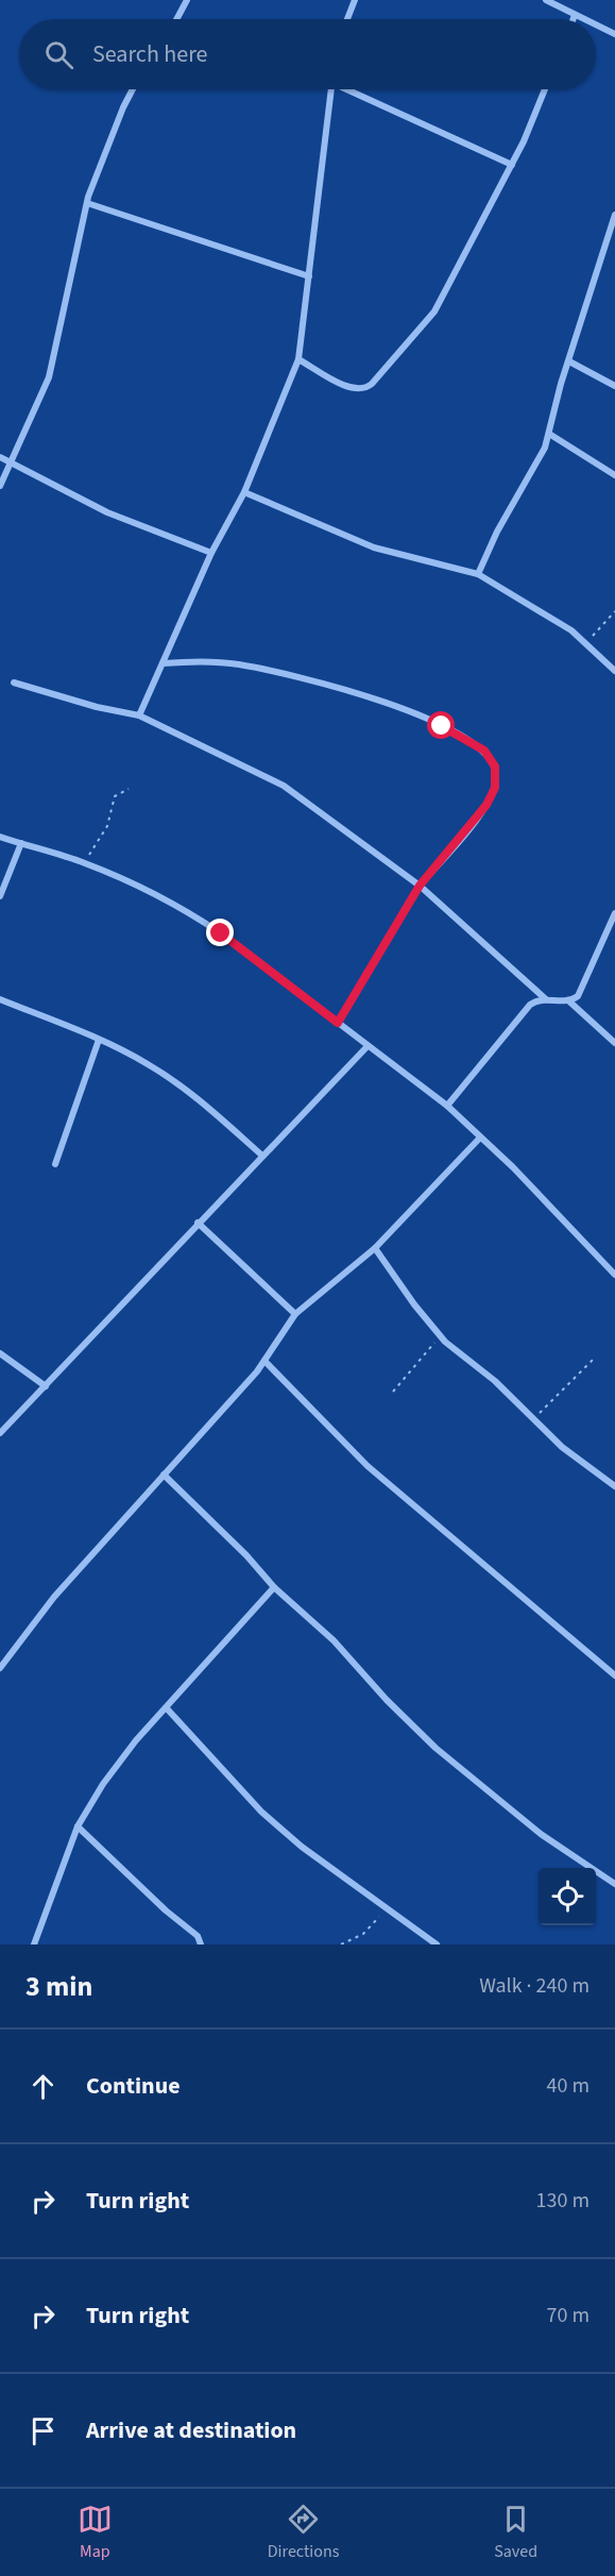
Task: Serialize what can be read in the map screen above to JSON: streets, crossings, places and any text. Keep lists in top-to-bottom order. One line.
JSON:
{"page":{"search":"Search here","heading":["3 min","Walk · 240 m"],"list":[["Continue","40 m"],["Turn right","130 m"],["Turn right","70 m"],"Arrive at destination"],"nav":["Map","Directions","Saved"]}}
